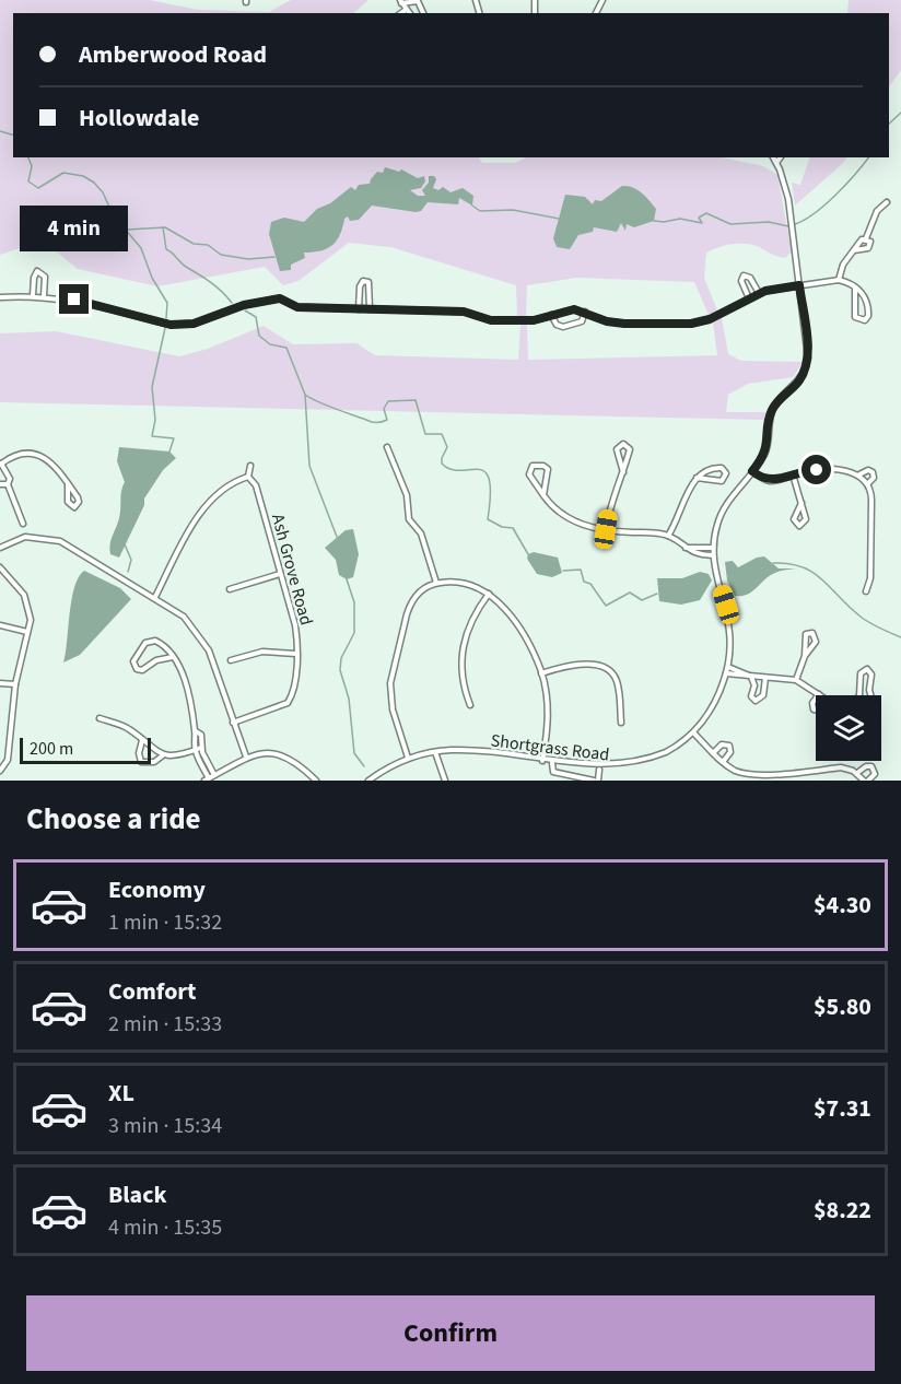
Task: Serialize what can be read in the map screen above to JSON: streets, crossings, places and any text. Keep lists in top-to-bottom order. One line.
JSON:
{"streets":{"street":["Ash Grove Road","Shortgrass Road"]},"scale_bar":"200 m","page":{"banner":["Amberwood Road","Hollowdale"],"bubble":"4 min","scale":"200 m","heading":"Choose a ride","list":[{"name":"Economy","note":"1 min · 15:32","value":"$4.30"},{"name":"Comfort","note":"2 min · 15:33","value":"$5.80"},{"name":"XL","note":"3 min · 15:34","value":"$7.31"},{"name":"Black","note":"4 min · 15:35","value":"$8.22"}],"buttons":"Confirm"}}
